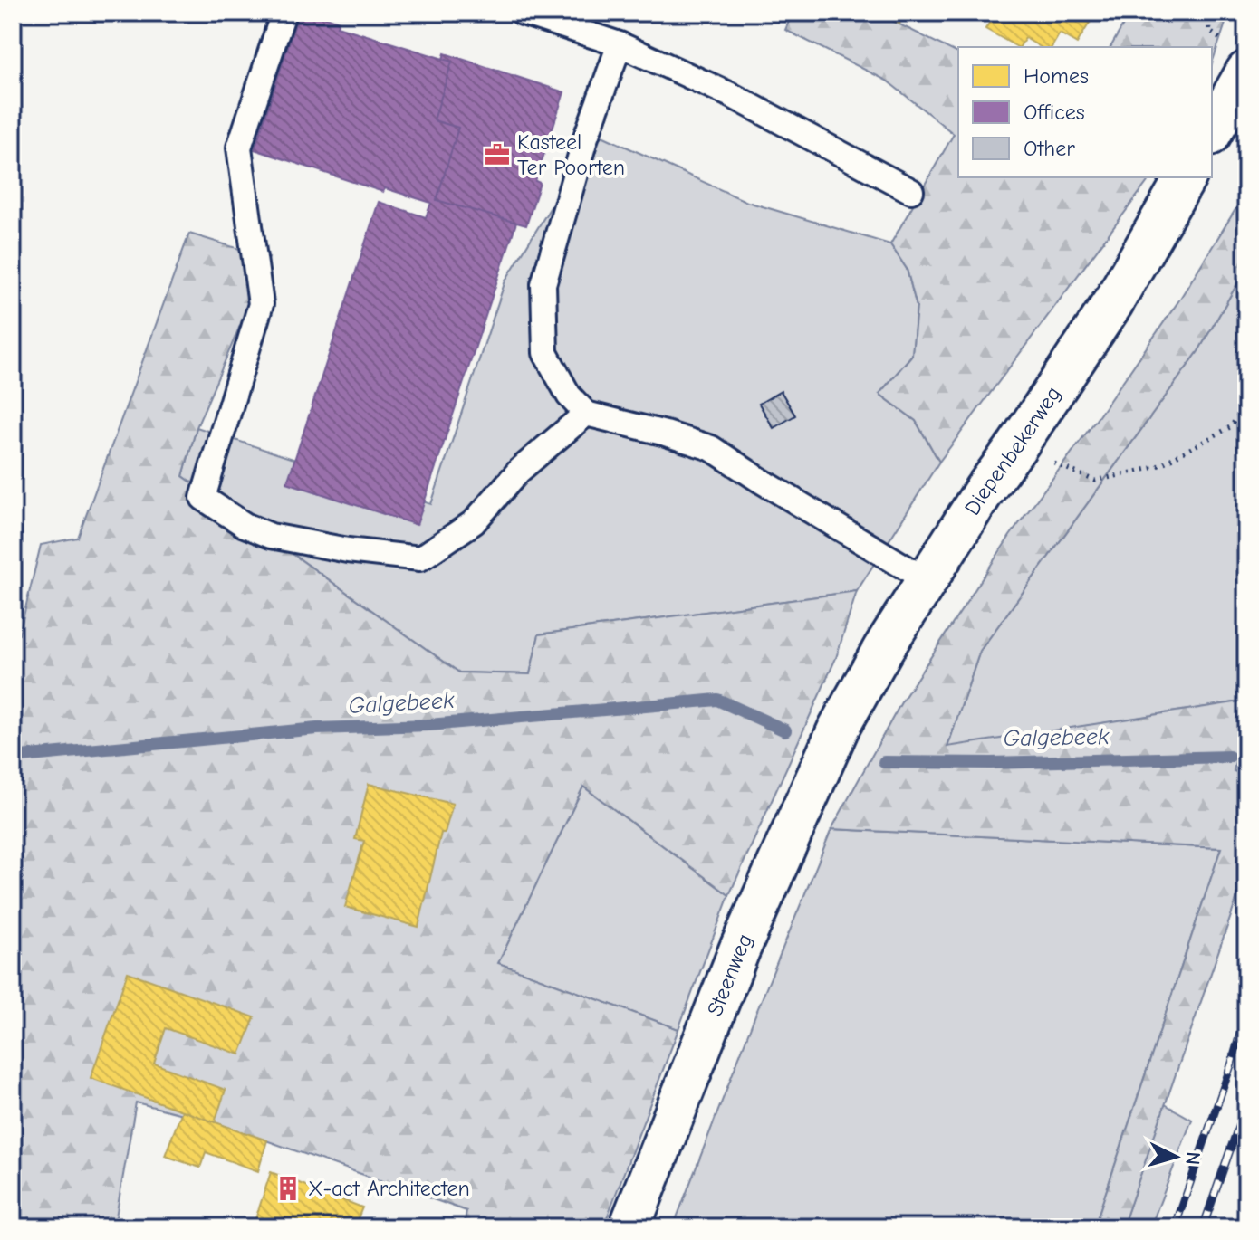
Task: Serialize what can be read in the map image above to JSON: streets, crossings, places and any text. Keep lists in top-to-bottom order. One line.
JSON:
{"streets":{"main road":["Diepenbekerweg","Steenweg"]},"crossings":[["Diepenbekerweg","Steenweg"]],"water":["Galgebeek"],"places":{"office":["Kasteel Ter Poorten"],"building":["X-act Architecten"]},"legend":["Homes","Offices","Other"],"north":"right"}
